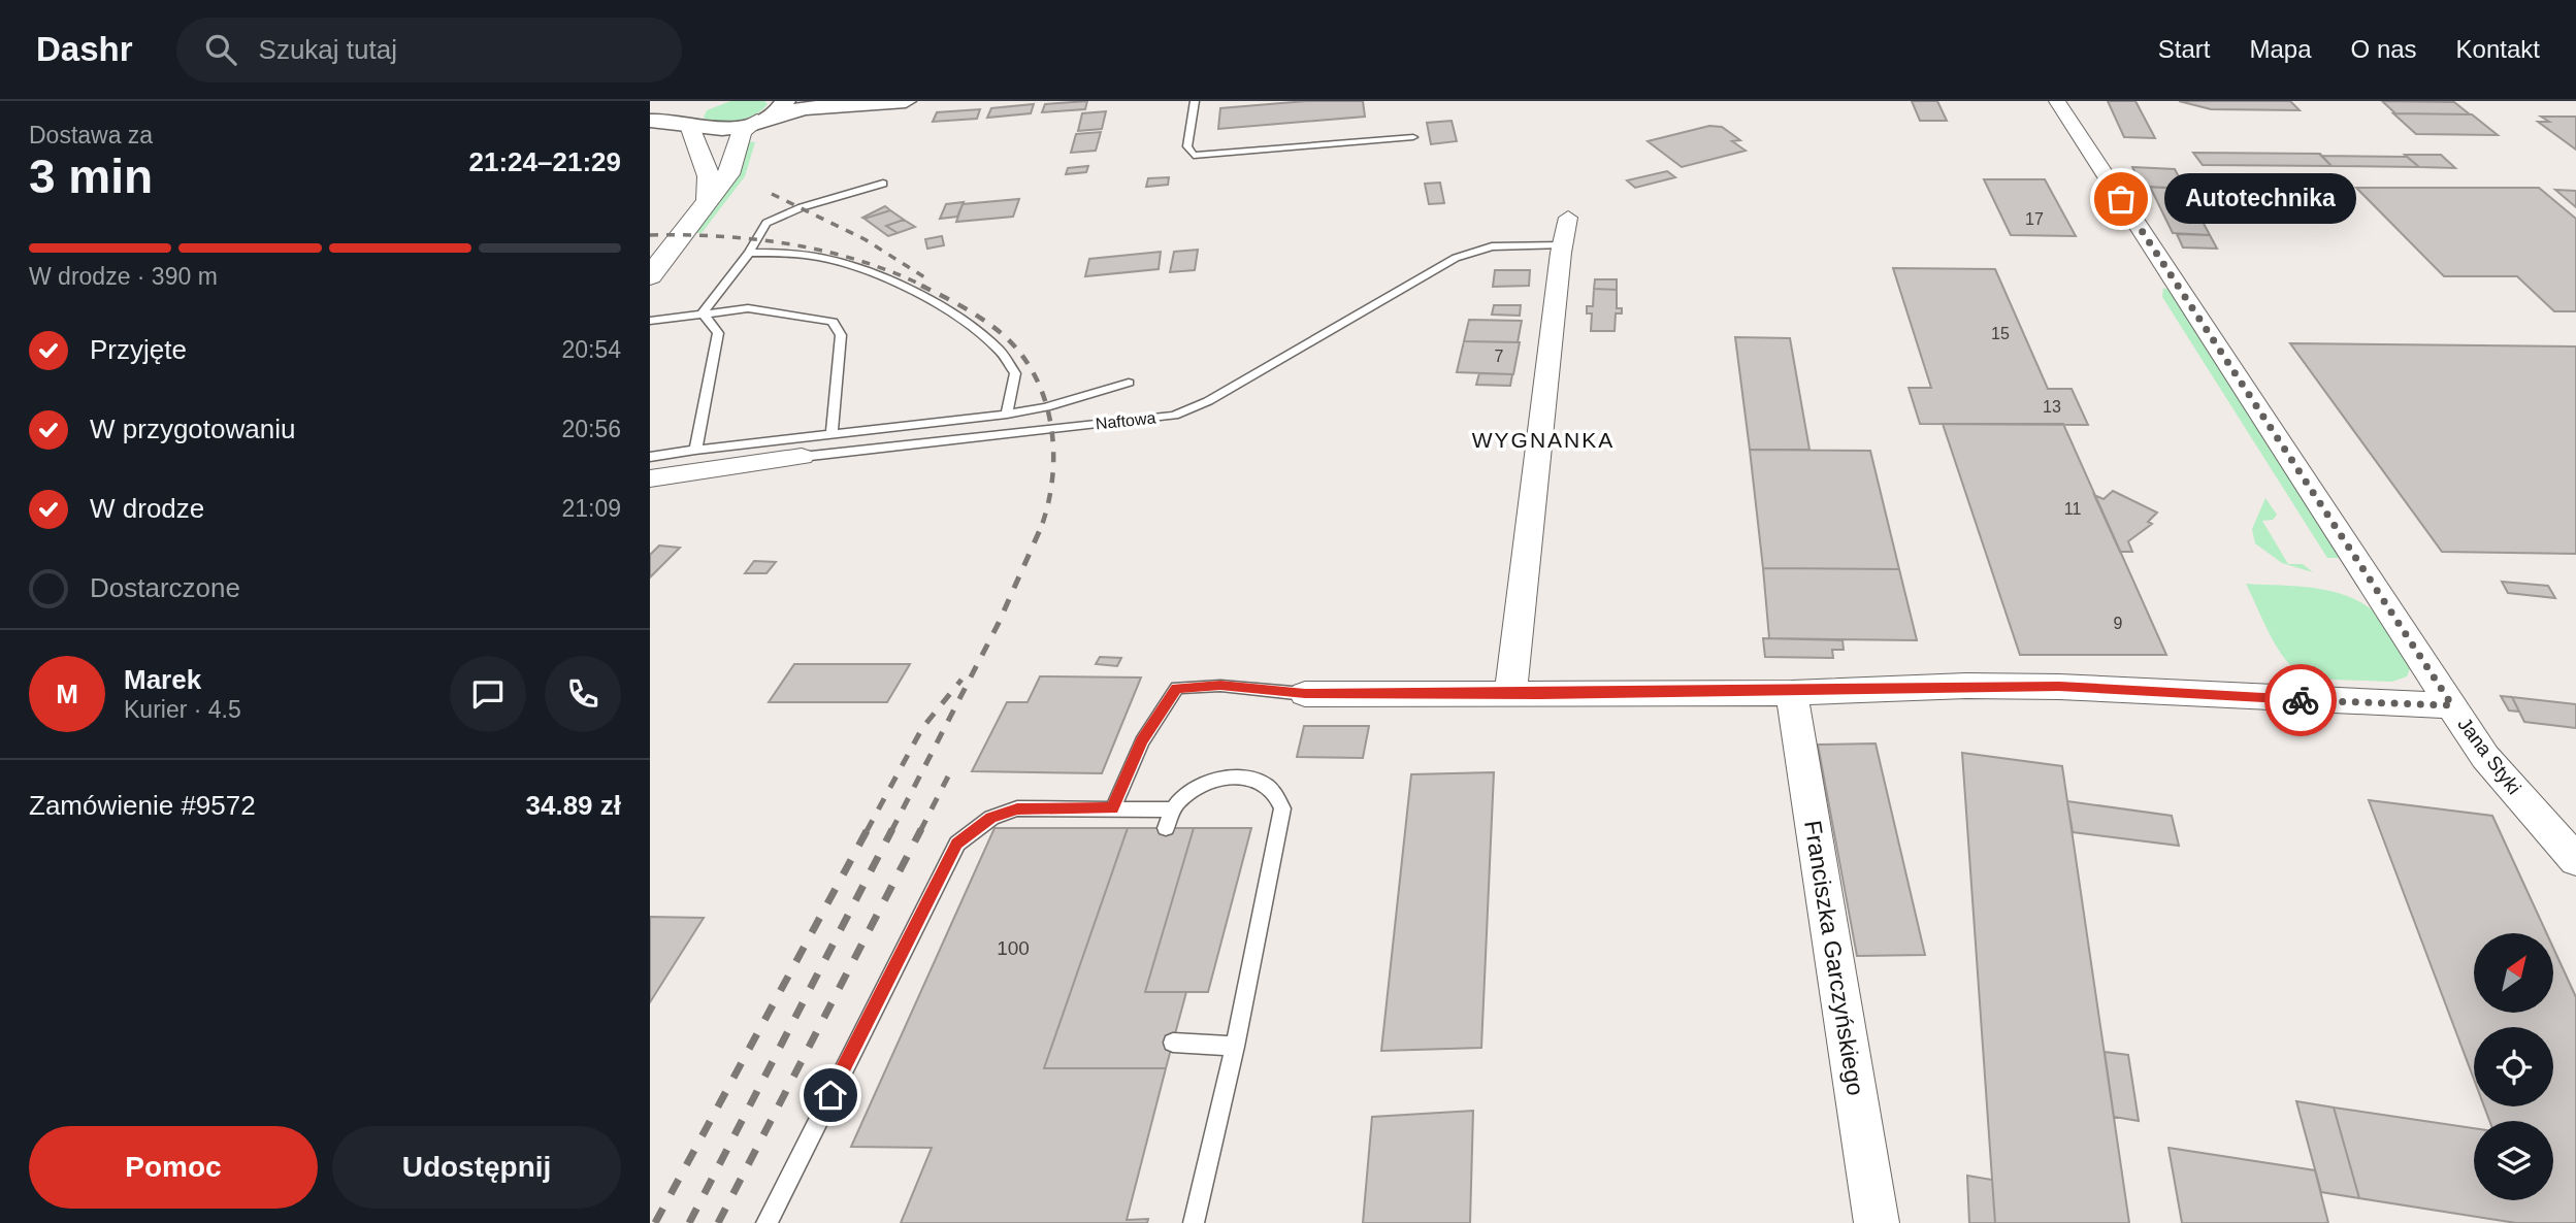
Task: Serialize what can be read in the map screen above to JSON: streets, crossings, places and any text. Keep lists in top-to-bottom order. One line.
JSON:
{"streets":{"street":["Naftowa","Jana Styki","Franciszka Garczyńskiego"]},"districts":["WYGNANKA"],"places":["Autotechnika"],"house_numbers":["17","15","7","13","11","9","100"],"north":"top right","page":{"header":"Dashr","search":"Szukaj tutaj","nav":["Start","Mapa","O nas","Kontakt"],"heading":["3 min","Dostawa za","21:24–21:29"],"panel":["Marek","Kurier · 4.5","Zamówienie #9572","34.89 zł"],"bubble":"Autotechnika","bar":"W drodze · 390 m","list":[["Przyjęte","20:54"],["W przygotowaniu","20:56"],["W drodze","21:09"],"Dostarczone"],"round":"M","buttons":["Pomoc","Udostępnij"]}}
